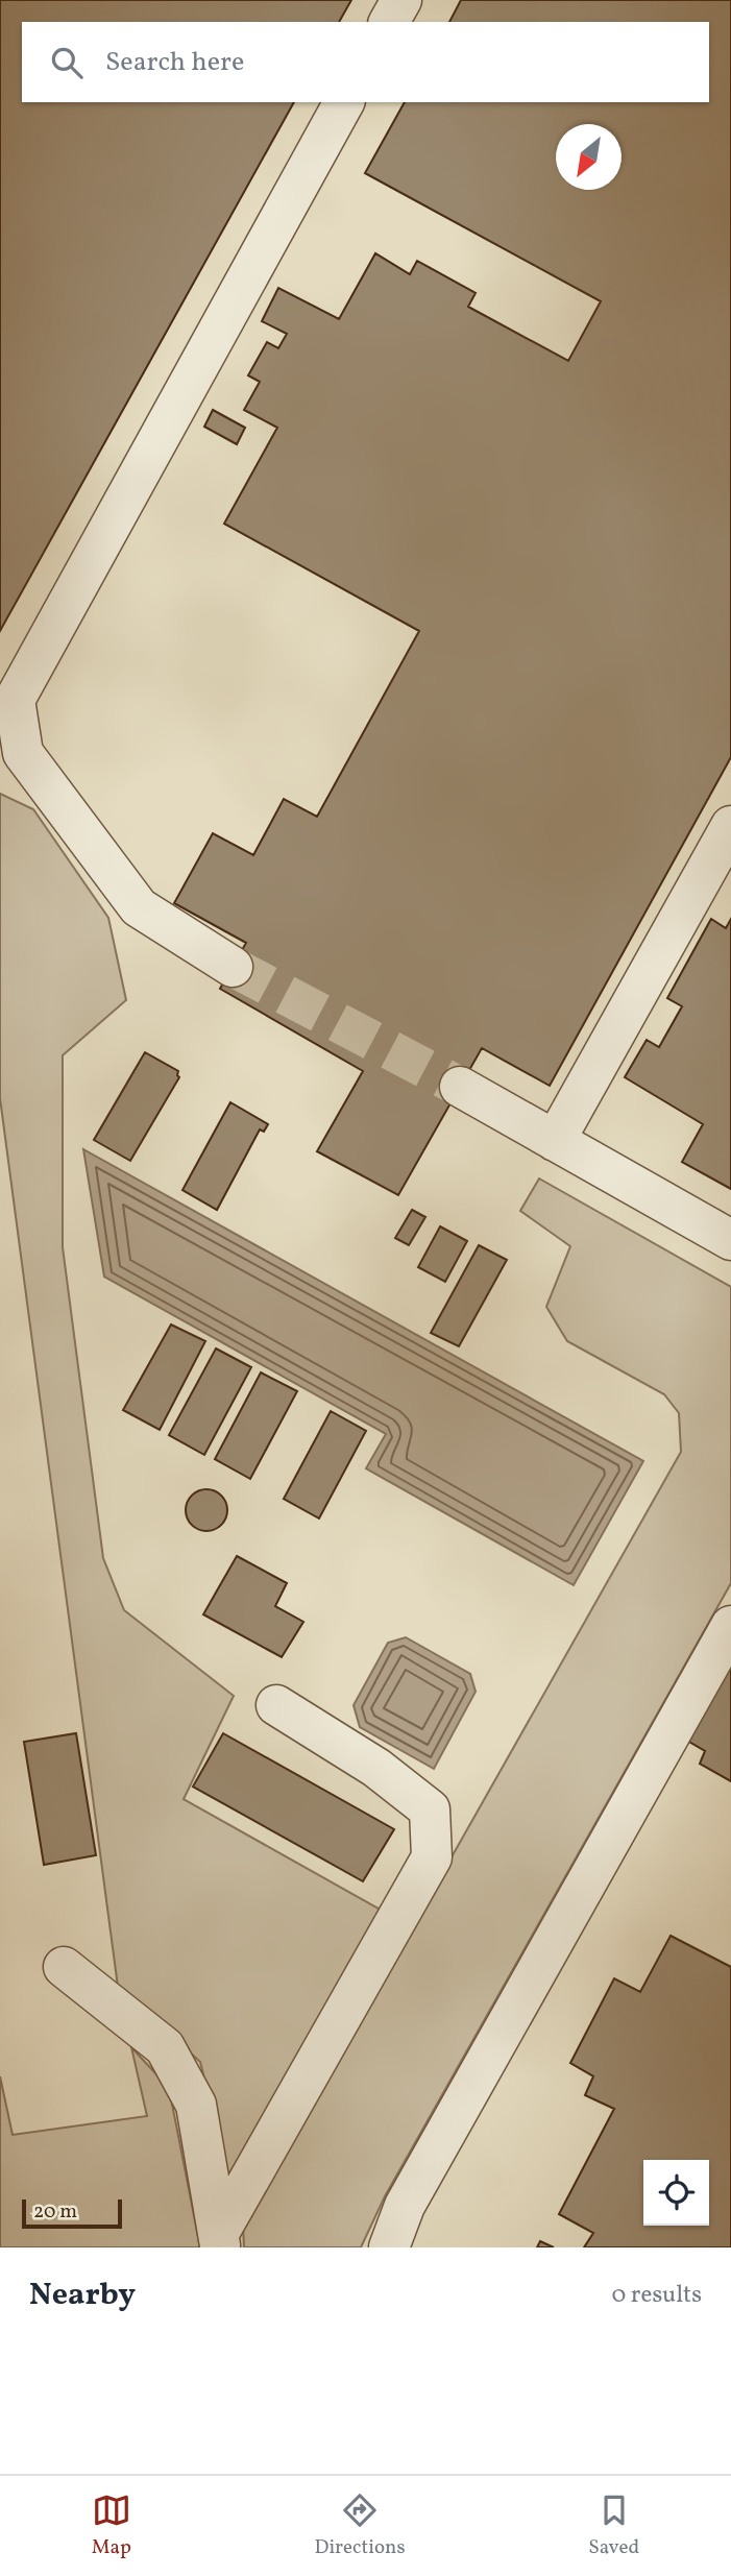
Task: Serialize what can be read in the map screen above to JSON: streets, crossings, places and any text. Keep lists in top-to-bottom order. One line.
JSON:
{"scale_bar":"20 m","north":"bottom left","page":{"search":"Search here","scale":"20 m","heading":["Nearby","0 results"],"nav":["Map","Directions","Saved"]}}
